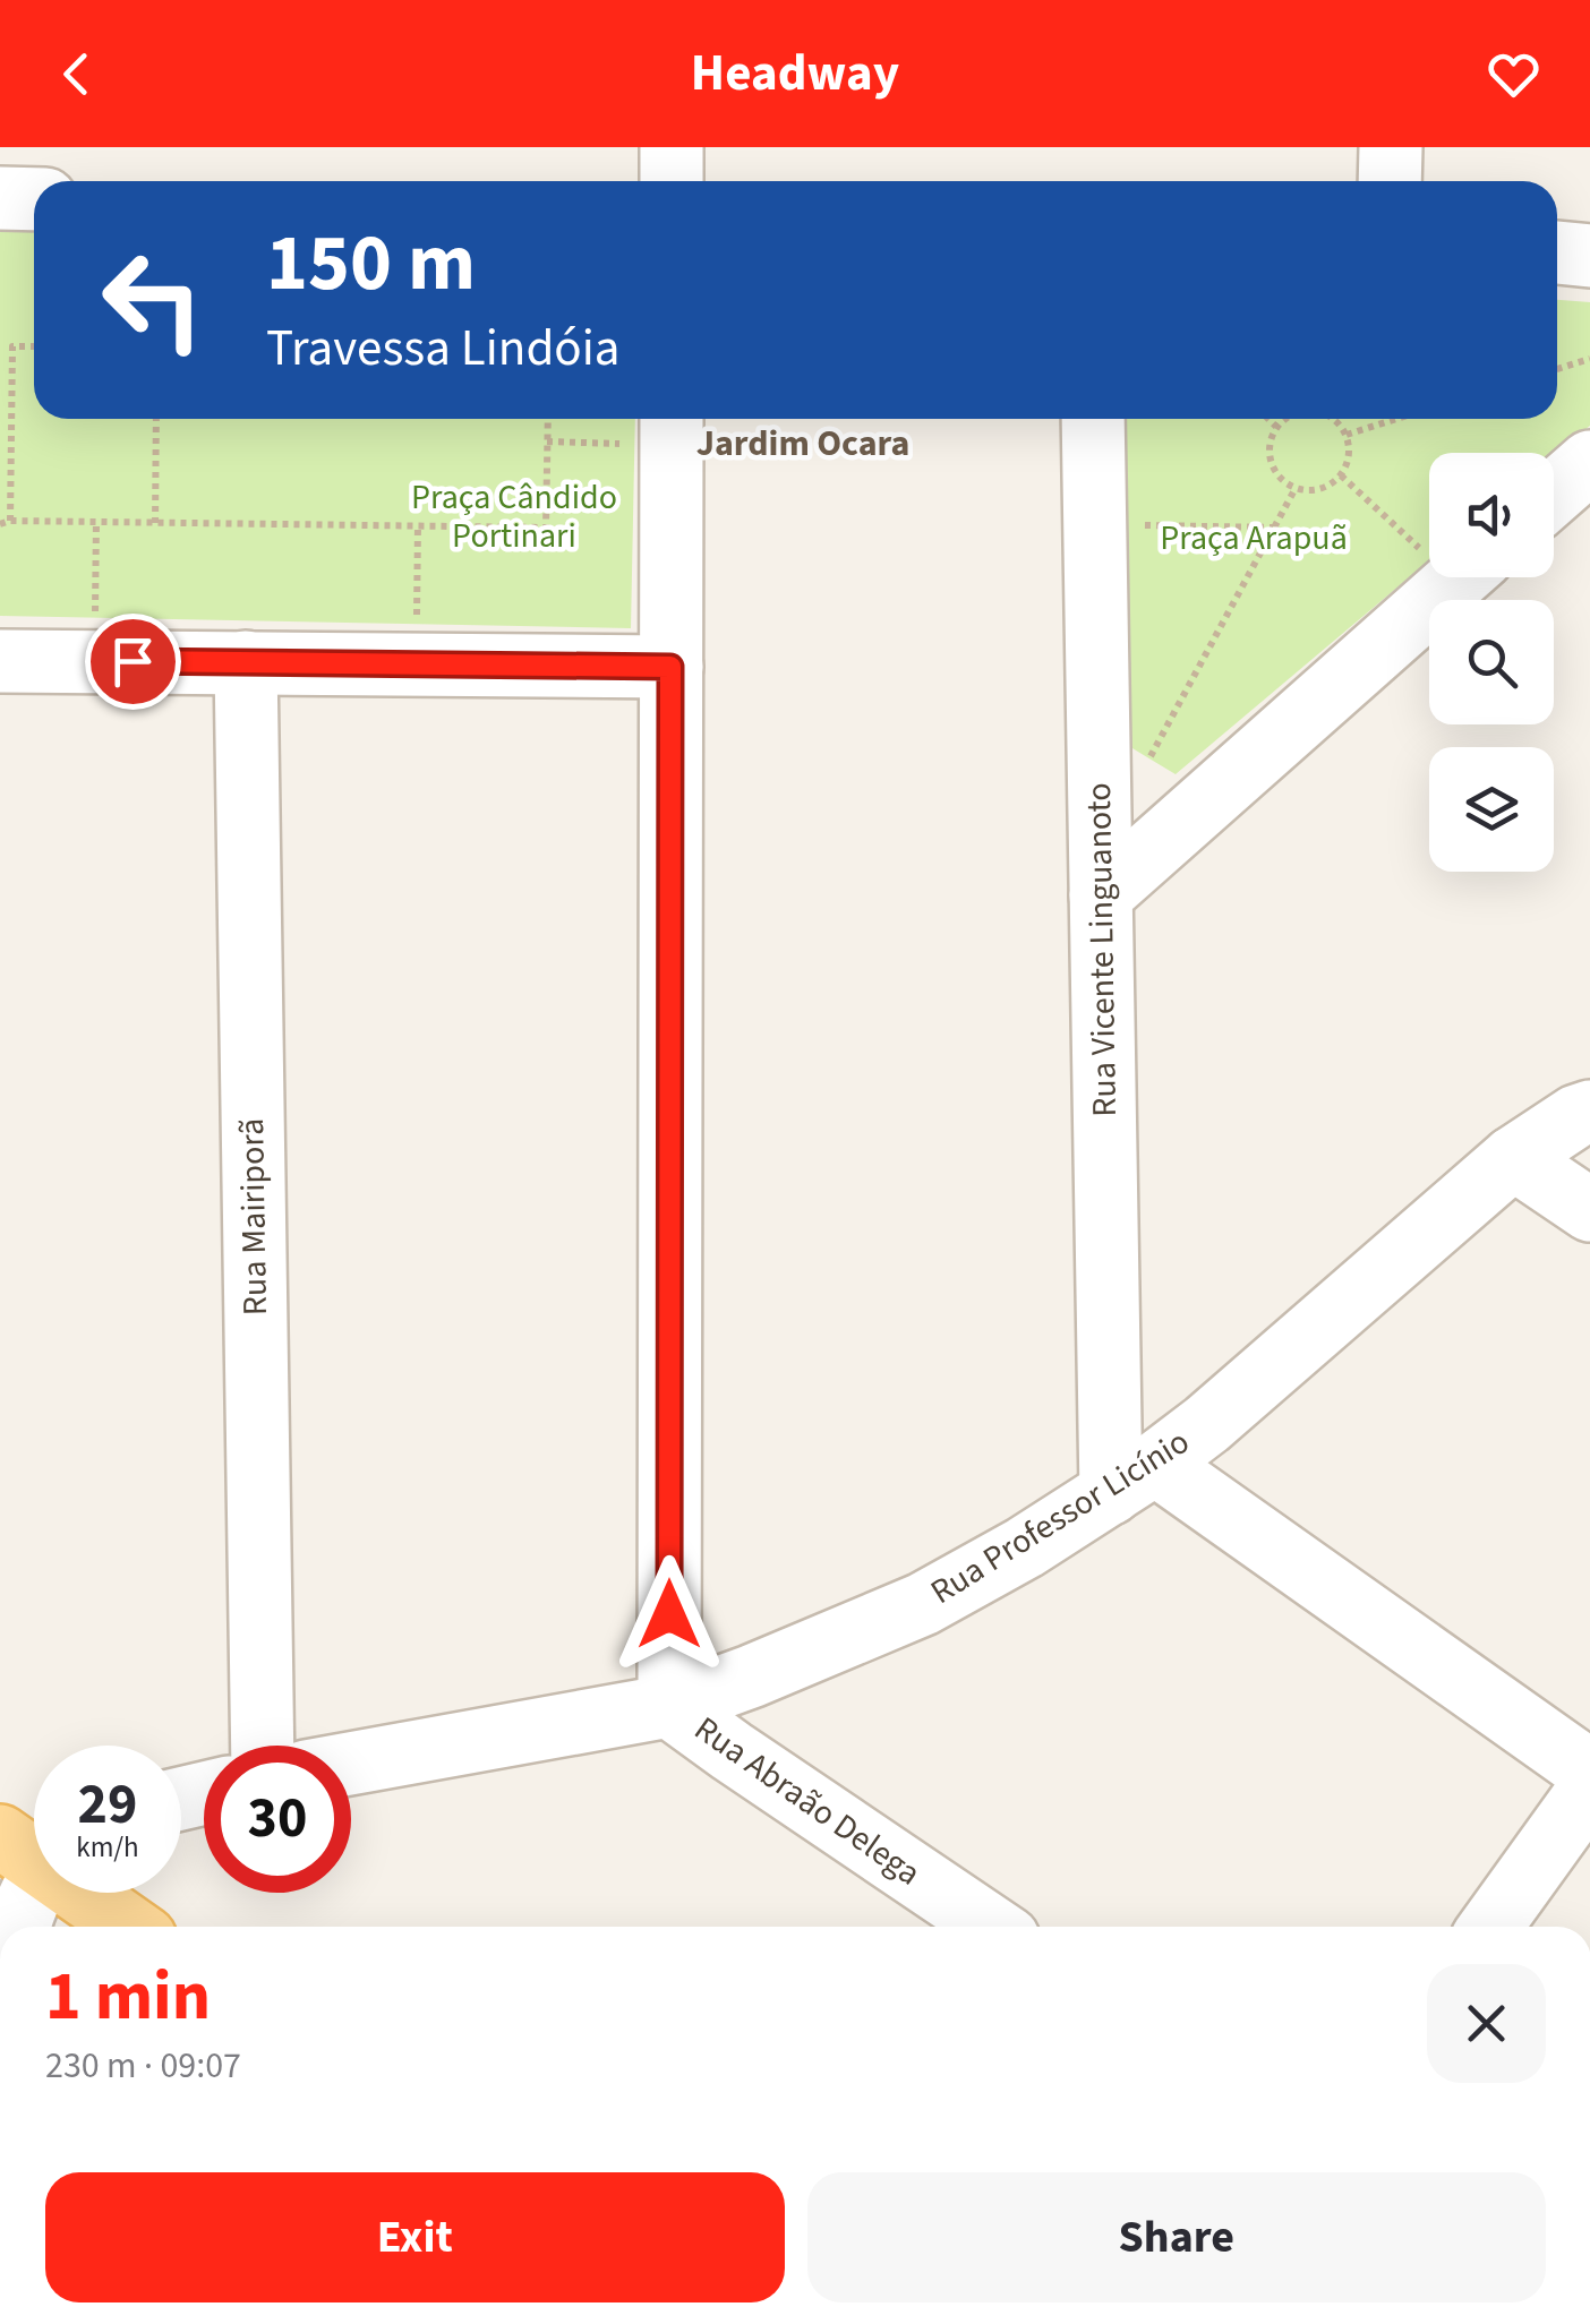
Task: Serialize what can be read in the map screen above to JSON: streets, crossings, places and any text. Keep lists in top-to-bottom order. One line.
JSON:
{"streets":{"street":["Rua Vicente Linguanoto","Rua Mairiporã","Rua Professor Licínio","Rua Abraão Delega"]},"crossings":[["Rua Vicente Linguanoto","Rua Professor Licínio"],["Rua Professor Licínio","Rua Abraão Delega"]],"districts":["Jardim Ocara"],"parks":["Praça Cândido Portinari","Praça Arapuã"],"page":{"header":"Headway","turn":["150 m","Travessa Lindóia"],"speed":"29 km/h","limit":"30","heading":["1 min","230 m · 09:07"],"buttons":["Exit","Share"]}}
